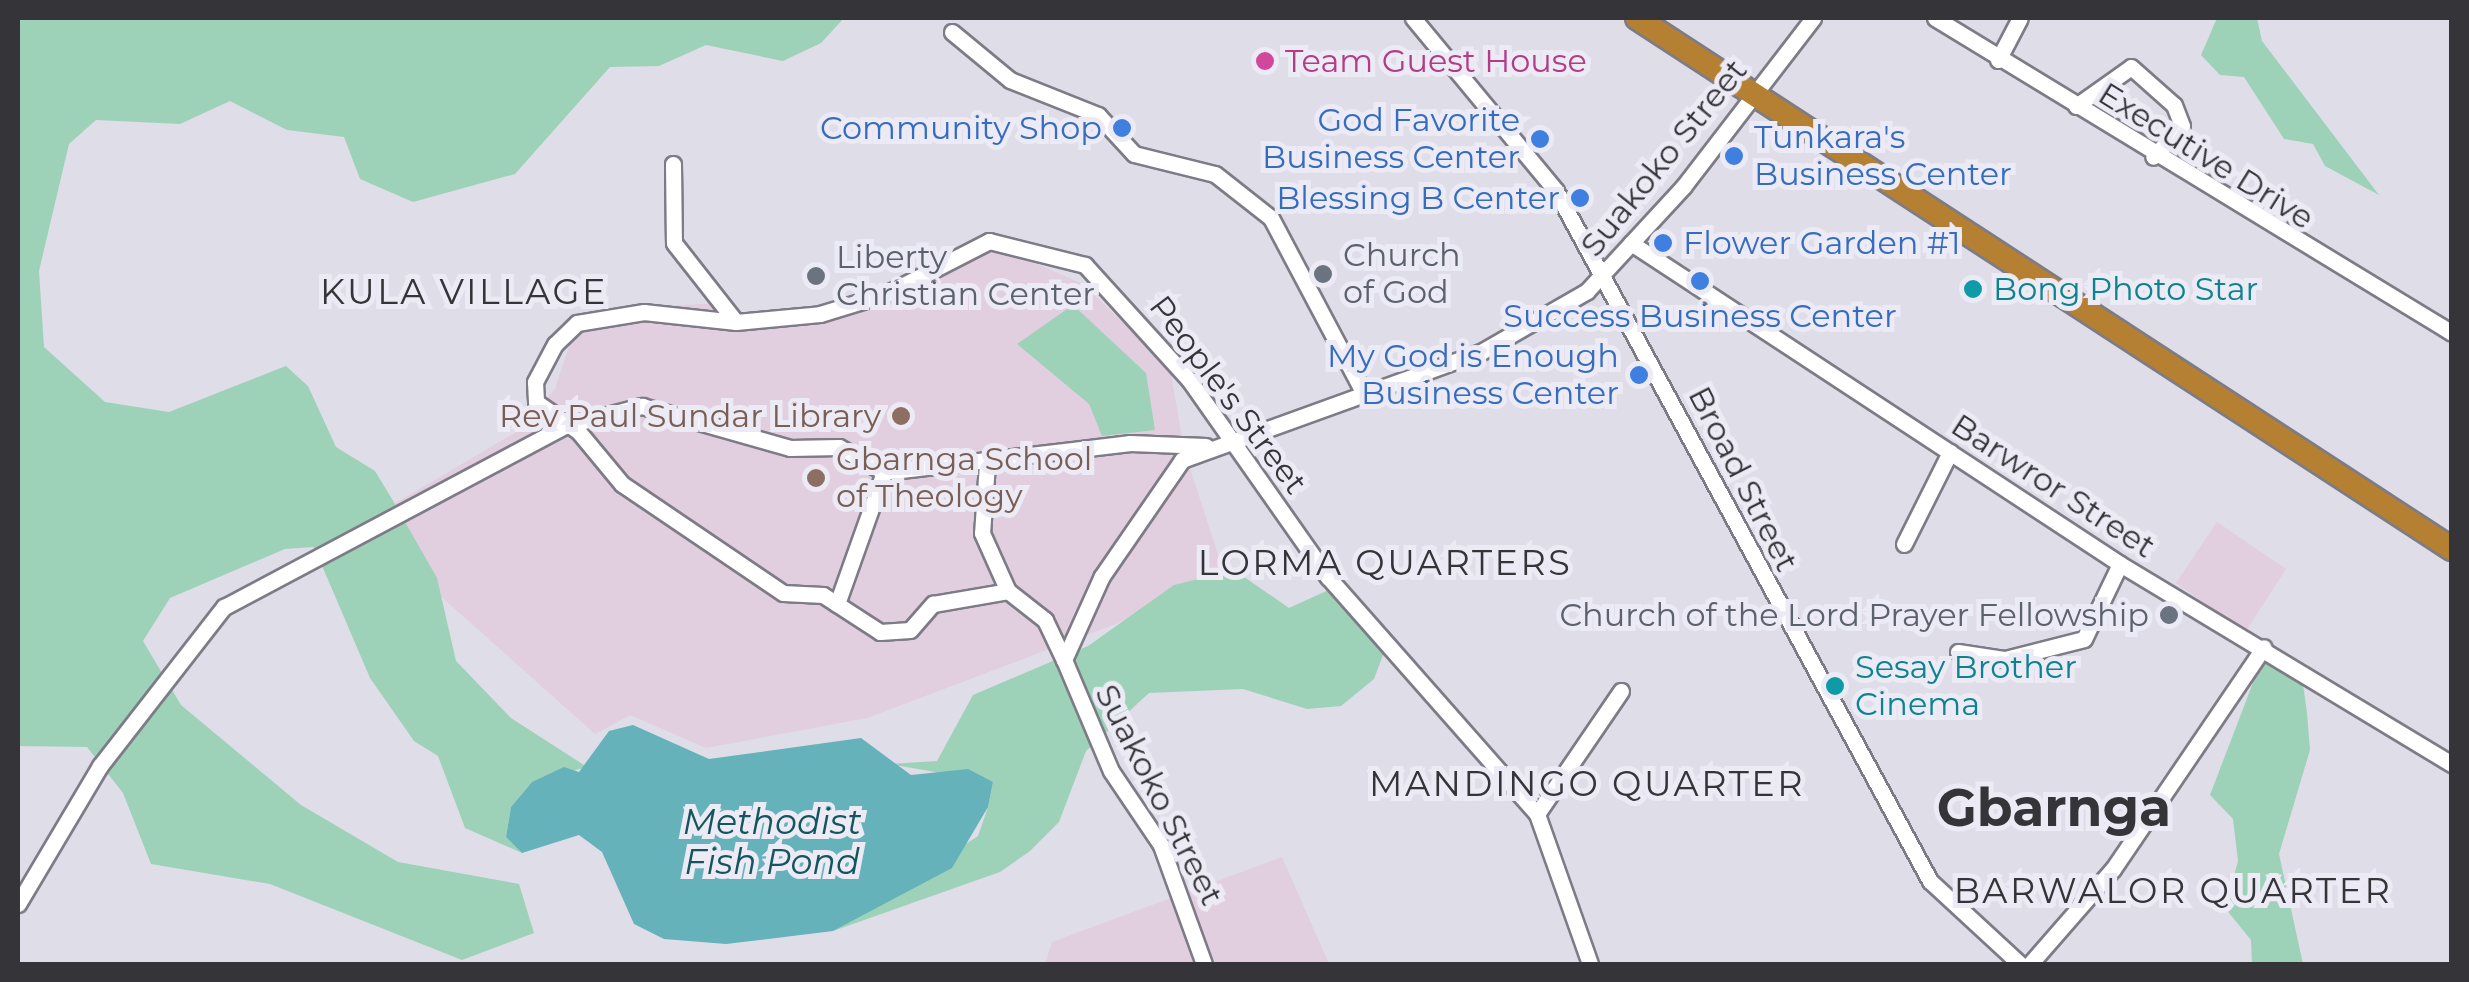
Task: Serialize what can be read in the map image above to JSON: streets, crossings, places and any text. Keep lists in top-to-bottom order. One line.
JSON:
{"streets":{"street":["Executive Drive","Suakoko Street","People's Street","Broad Street","Barwror Street"]},"crossings":[["Suakoko Street","People's Street"],["Suakoko Street","Broad Street"],["Suakoko Street","Barwror Street"]],"districts":["KULA VILLAGE","LORMA QUARTERS","MANDINGO QUARTER","Gbarnga","BARWALOR QUARTER"],"water":["Methodist Fish Pond"],"places":["Team Guest House","Community Shop","God Favorite Business Center","Tunkara's Business Center","Blessing B Center","Flower Garden #1","Church of God","Liberty Christian Center","Success Business Center","Bong Photo Star","My God is Enough Business Center","Rev Paul Sundar Library","Gbarnga School of Theology","Church of the Lord Prayer Fellowship","Sesay Brother Cinema"]}
